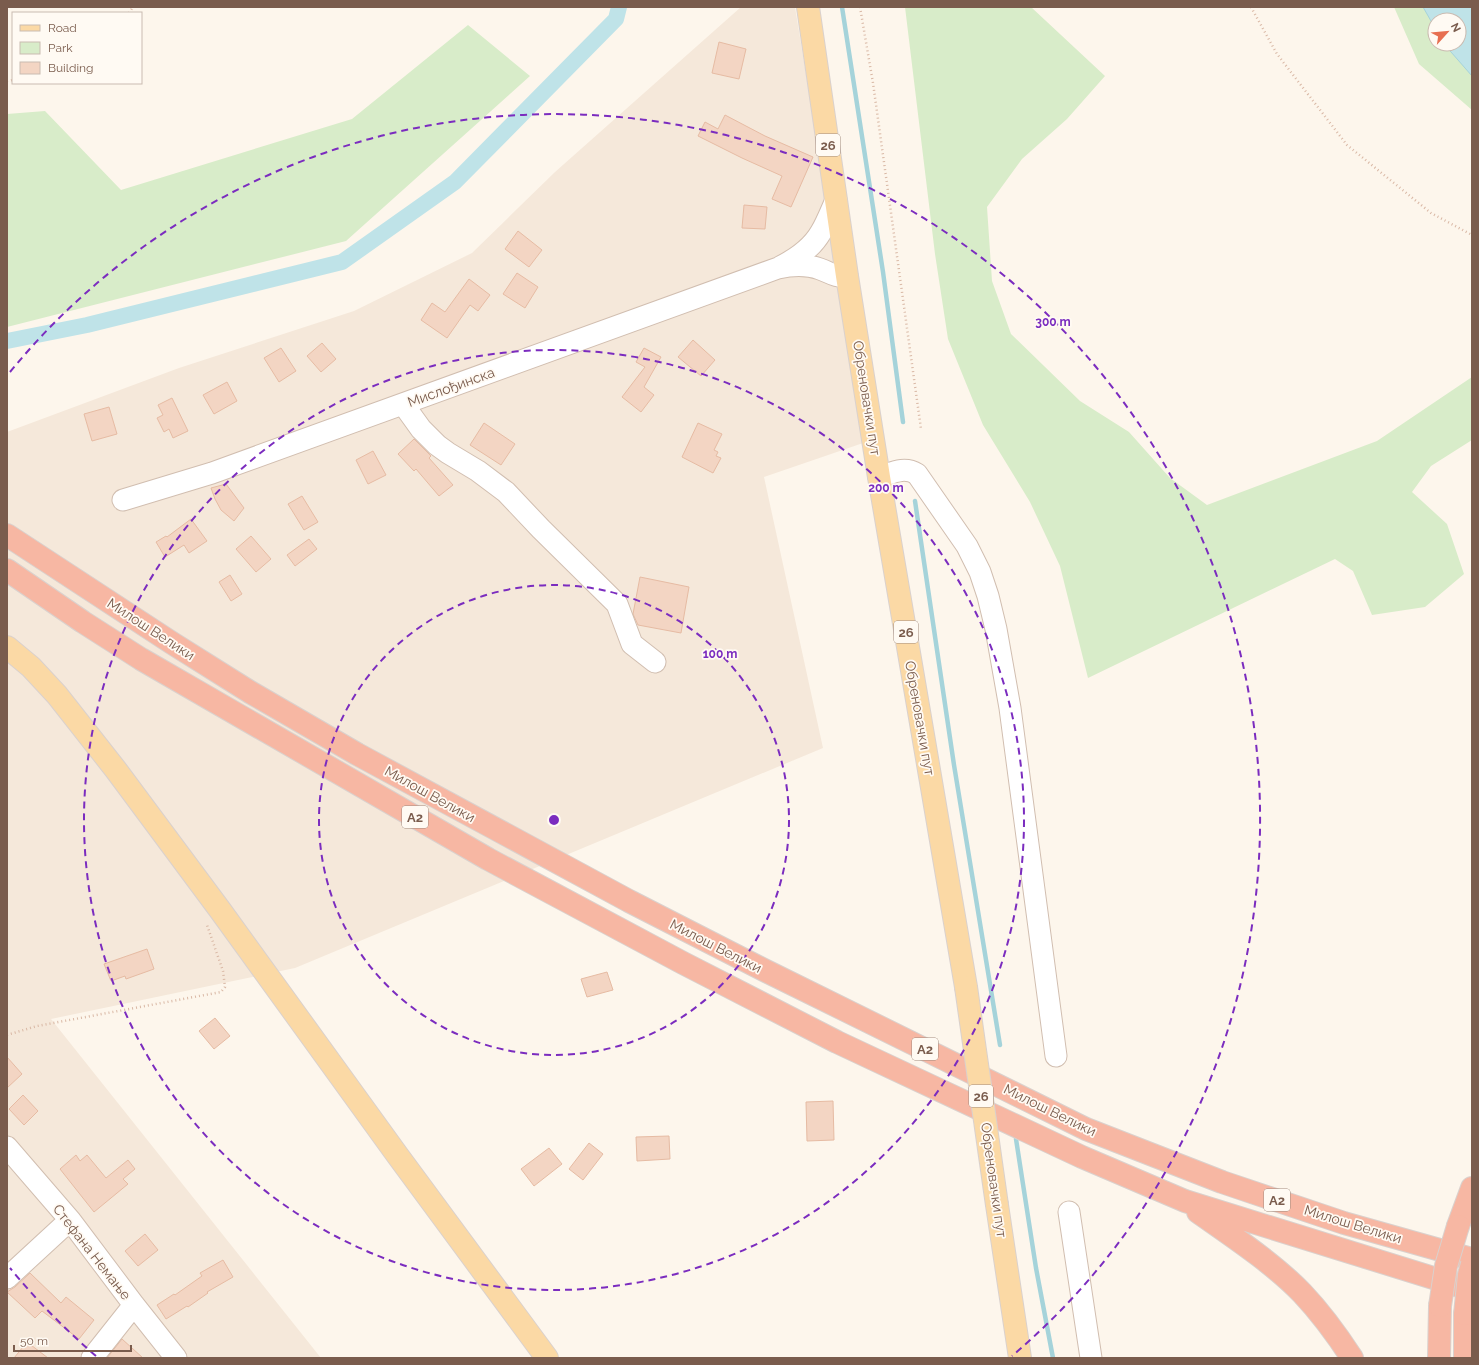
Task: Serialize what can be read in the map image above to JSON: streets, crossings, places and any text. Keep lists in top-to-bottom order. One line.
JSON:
{"streets":{"highway":["Милош Велики","A2"],"main road":["26","Обреновачки пут"],"street":["Мислођинска","Стефана Немање"]},"crossings":[["Мислођинска","Обреновачки пут"]],"legend":["Road","Park","Building"],"scale_bar":"50 m","north":"top right","rings":["300 m","200 m","100 m"]}
